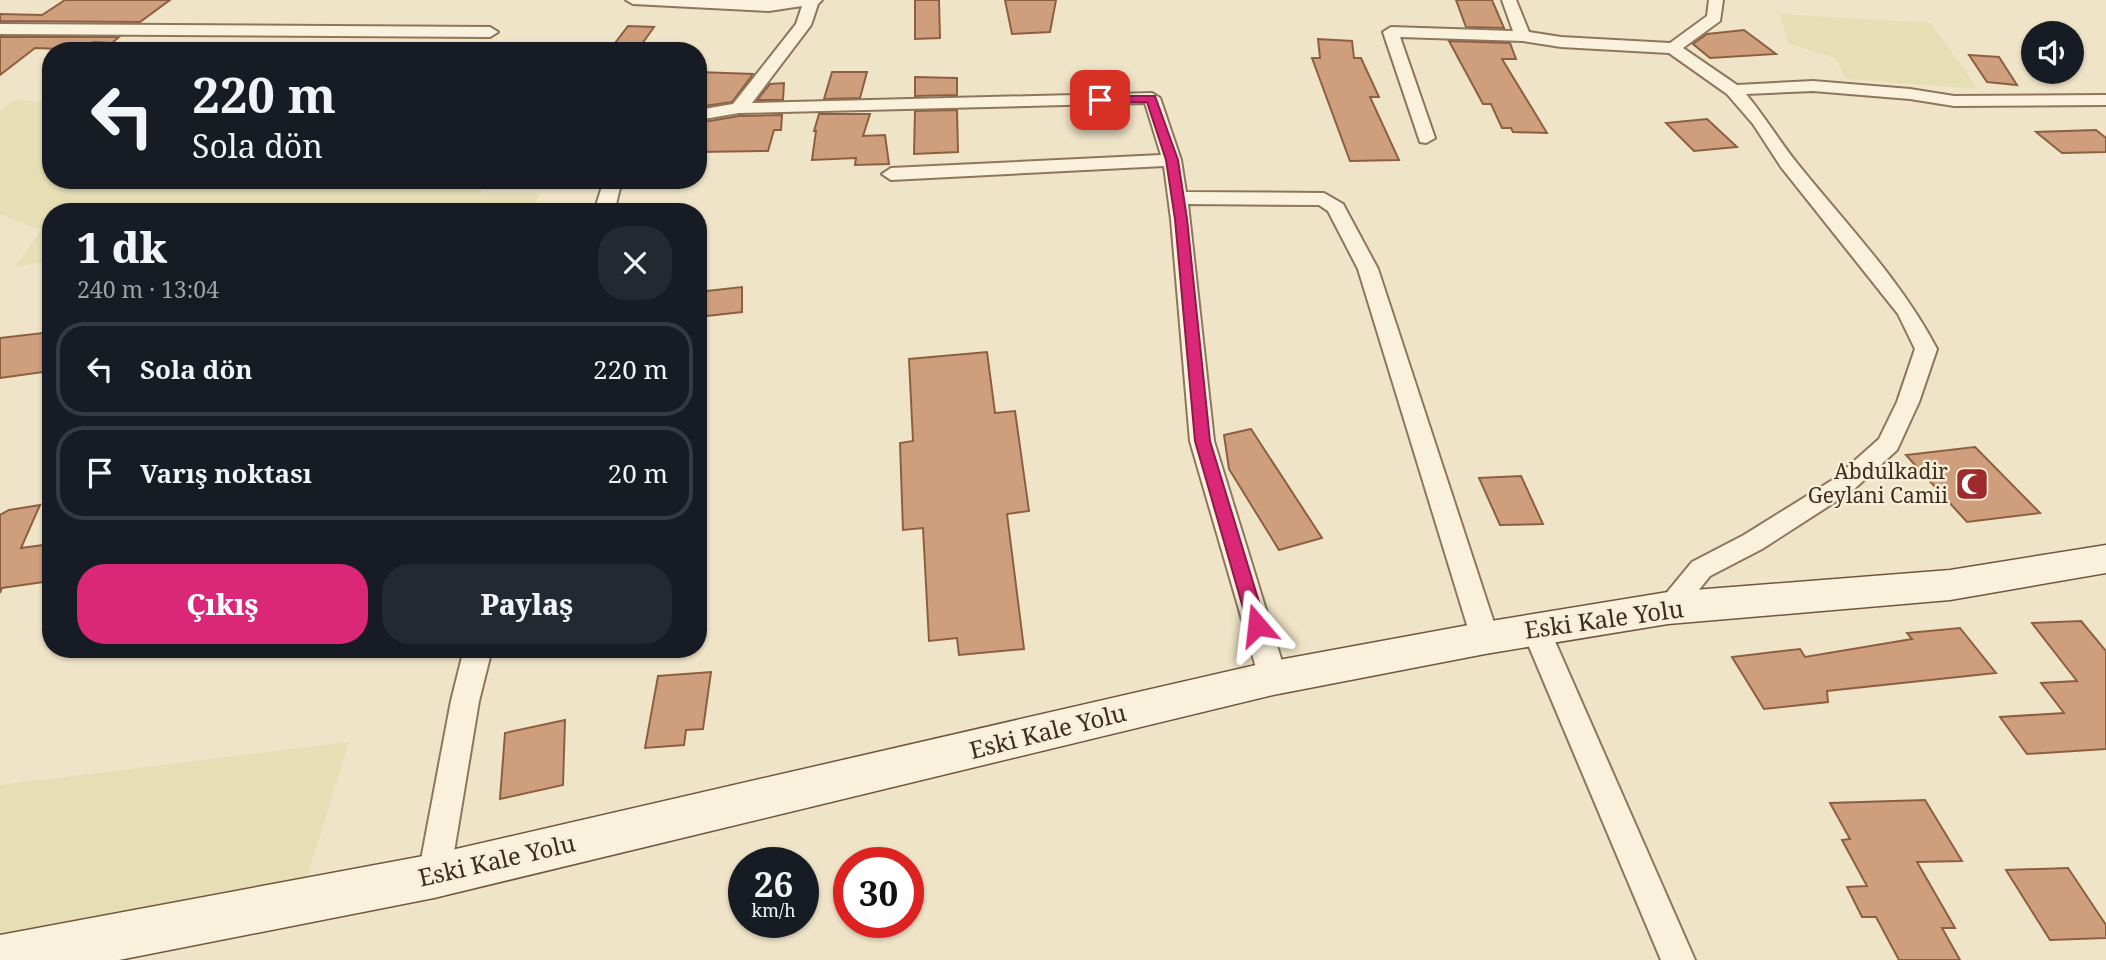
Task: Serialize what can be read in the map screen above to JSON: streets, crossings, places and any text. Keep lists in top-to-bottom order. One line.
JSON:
{"streets":{"street":["Eski Kale Yolu"]},"places":{"mosque":["Abdulkadir Geylani Camii"]},"page":{"turn":["220 m","Sola dön"],"heading":["1 dk","240 m · 13:04"],"list":[{"name":"Sola dön","value":"220 m"},{"name":"Varış noktası","value":"20 m"}],"buttons":["Çıkış","Paylaş"],"speed":"26 km/h","limit":"30"}}
